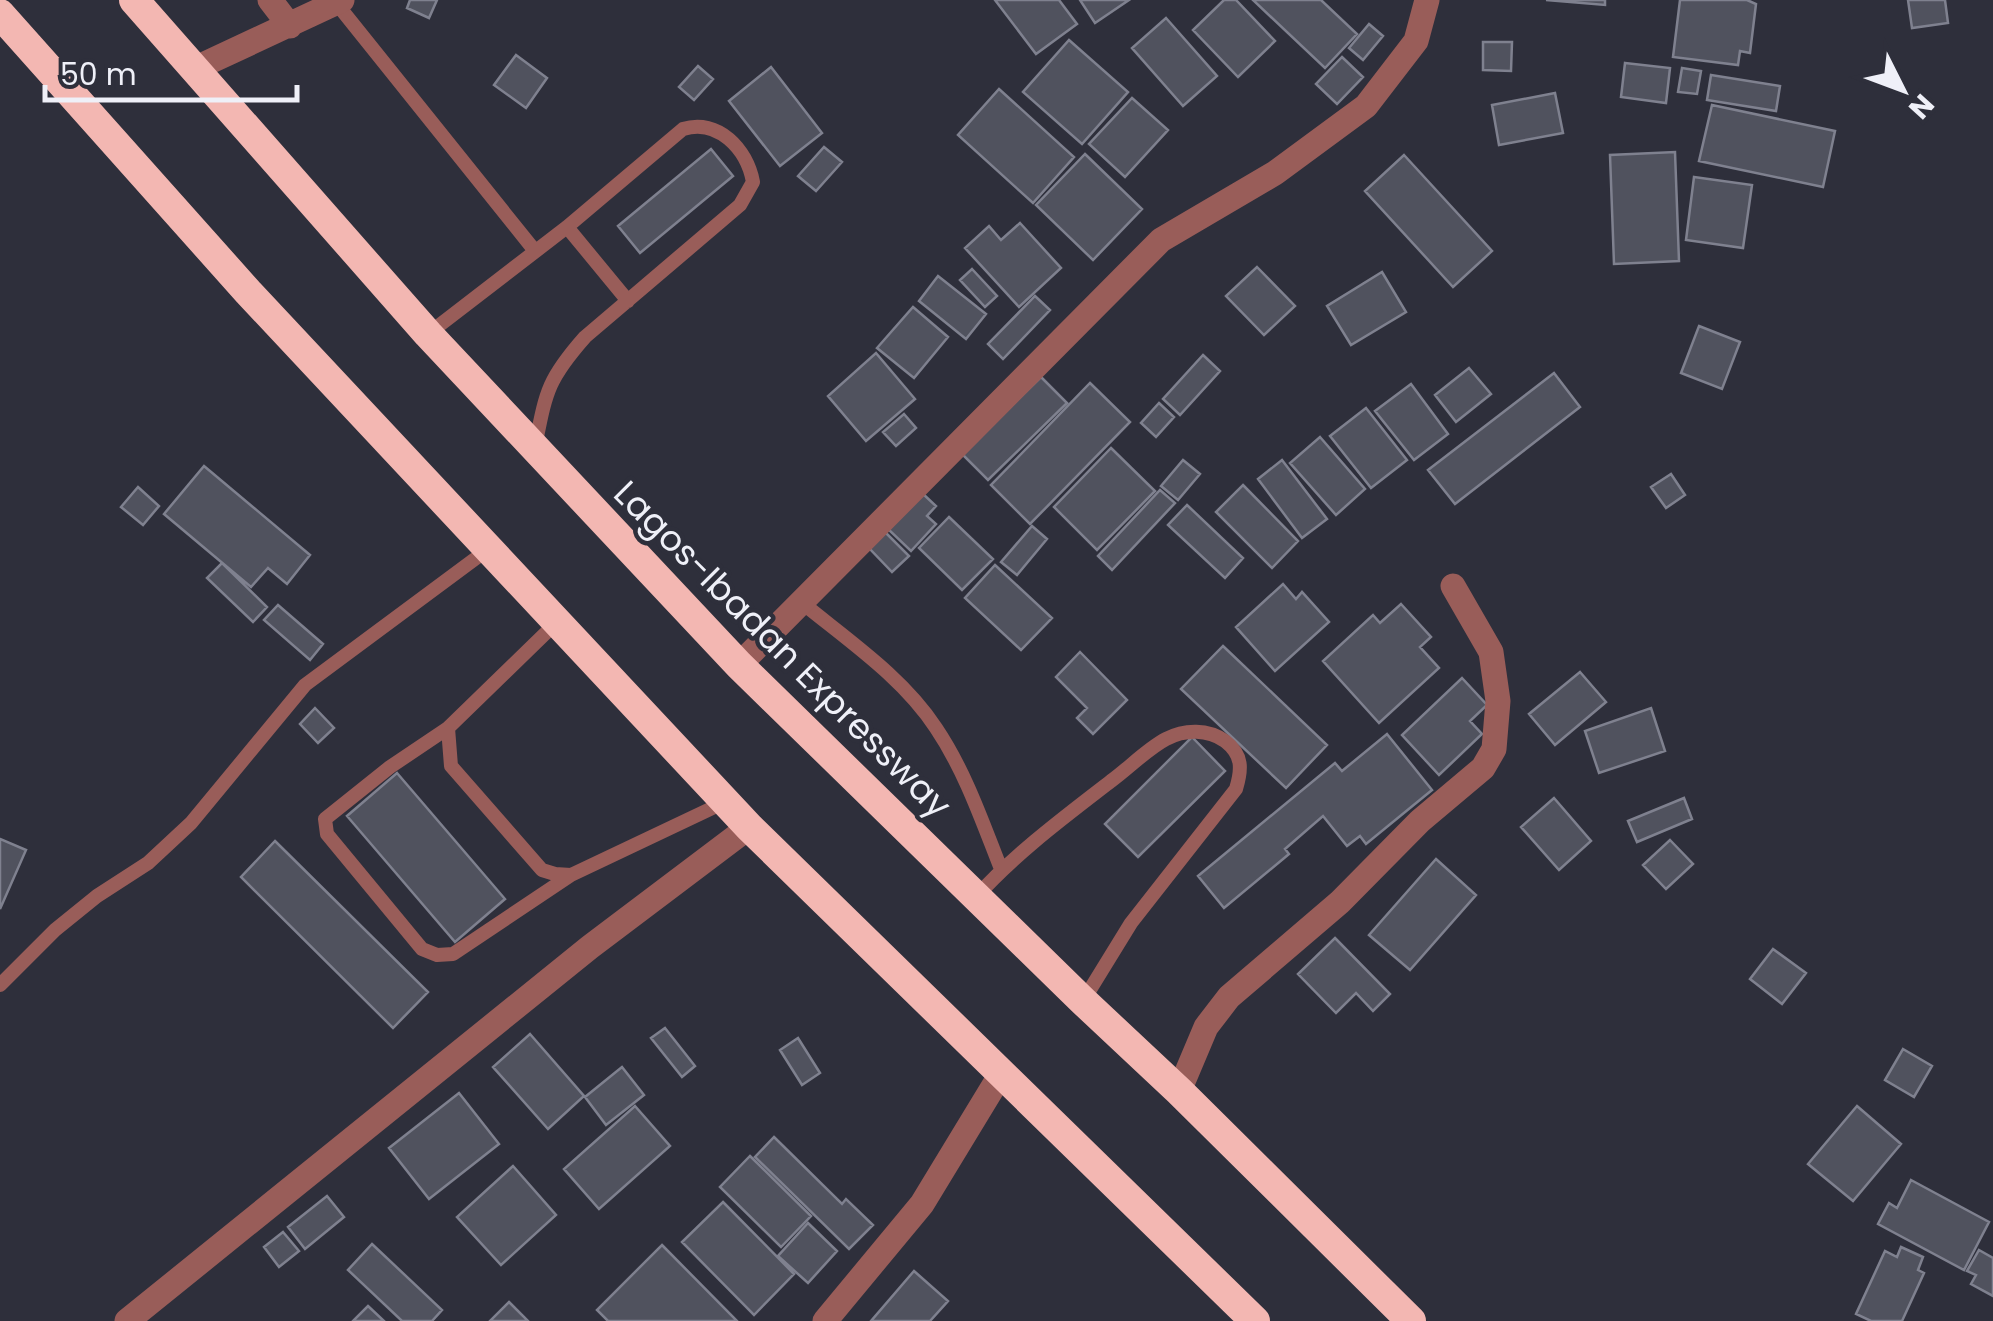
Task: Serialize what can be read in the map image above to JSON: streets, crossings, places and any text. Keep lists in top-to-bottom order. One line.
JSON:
{"streets":{"highway":["Lagos-Ibadan Expressway"]},"scale_bar":"50 m","north":"bottom right"}
